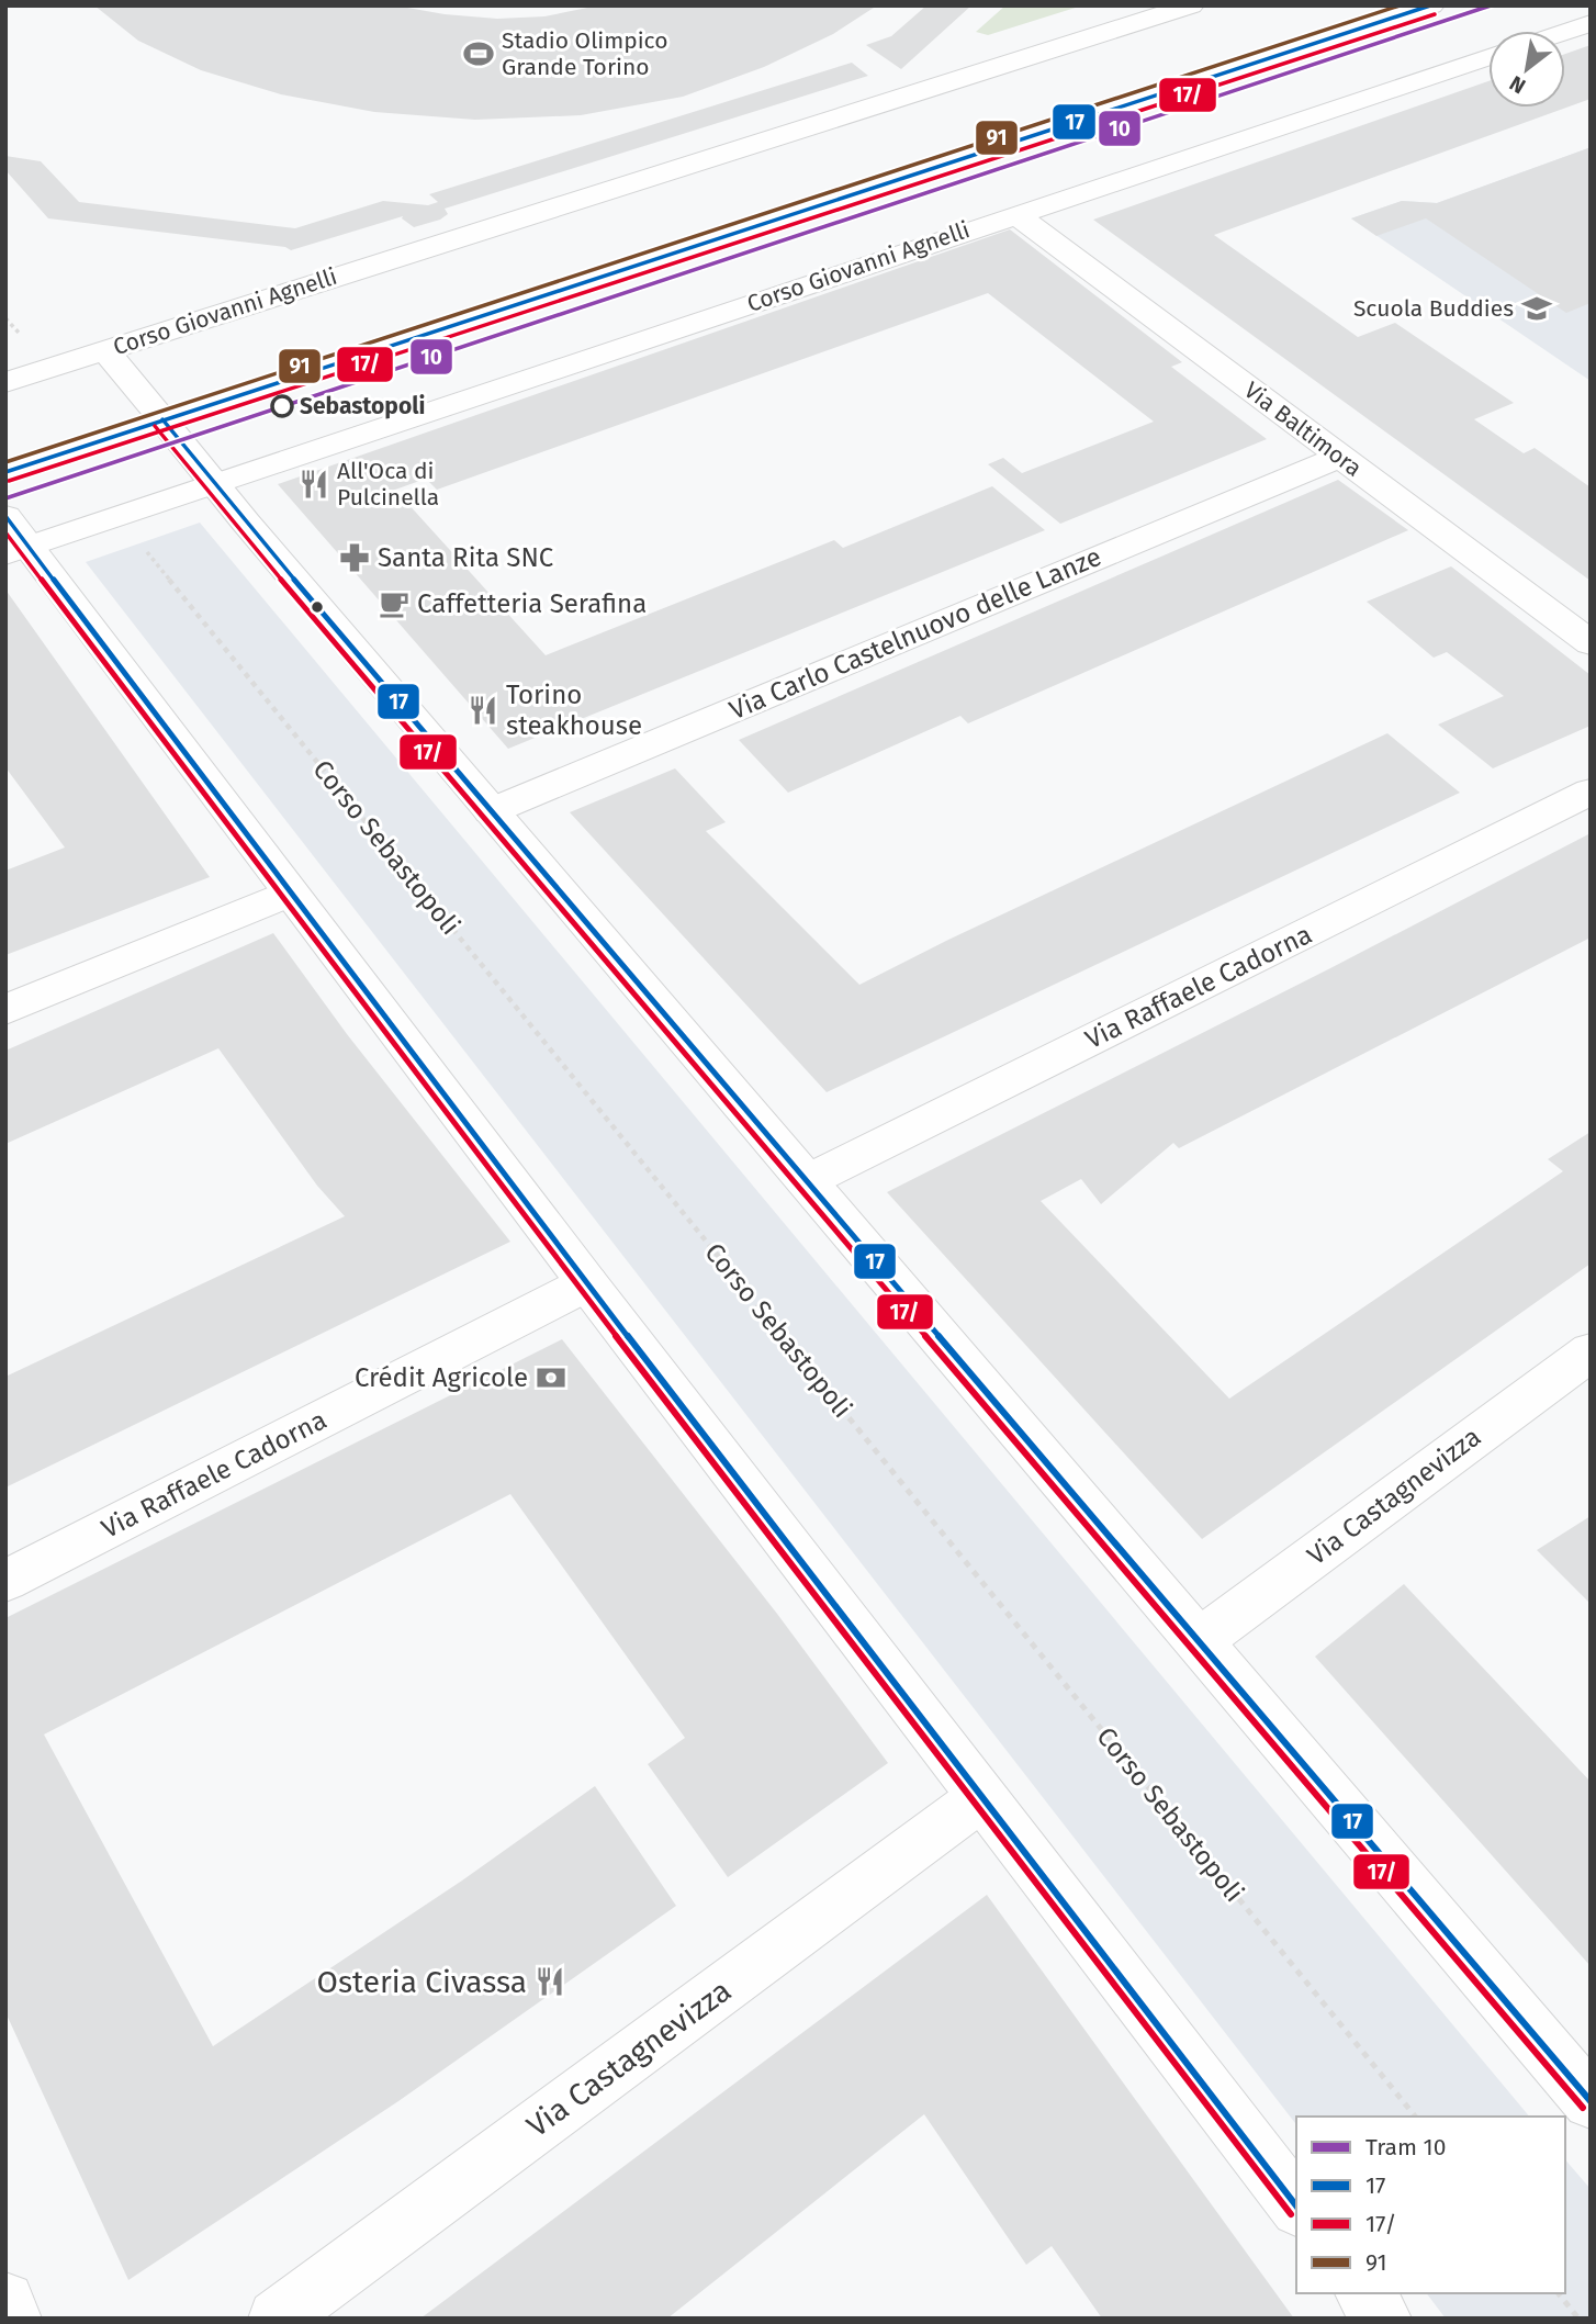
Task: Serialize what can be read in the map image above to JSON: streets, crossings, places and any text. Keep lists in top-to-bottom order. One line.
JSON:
{"streets":{"street":["Corso Giovanni Agnelli","Via Baltimora","Via Carlo Castelnuovo delle Lanze","Via Raffaele Cadorna","Via Castagnevizza"],"path":["Corso Sebastopoli"]},"crossings":[["Corso Giovanni Agnelli","Via Baltimora"],["Via Baltimora","Via Carlo Castelnuovo delle Lanze"]],"places":{"sports":["Stadio Olimpico Grande Torino"],"school or university":["Scuola Buddies"],"other":["Sebastopoli"],"restaurant":["All'Oca di Pulcinella","Torino steakhouse","Osteria Civassa"],"pharmacy":["Santa Rita SNC"],"cafe":["Caffetteria Serafina"],"bank":["Crédit Agricole"]},"lines":["tram line 10","transit line 17","transit line 91","transit line 17/"],"legend":["Tram 10","17","17/","91"],"north":"bottom left"}
